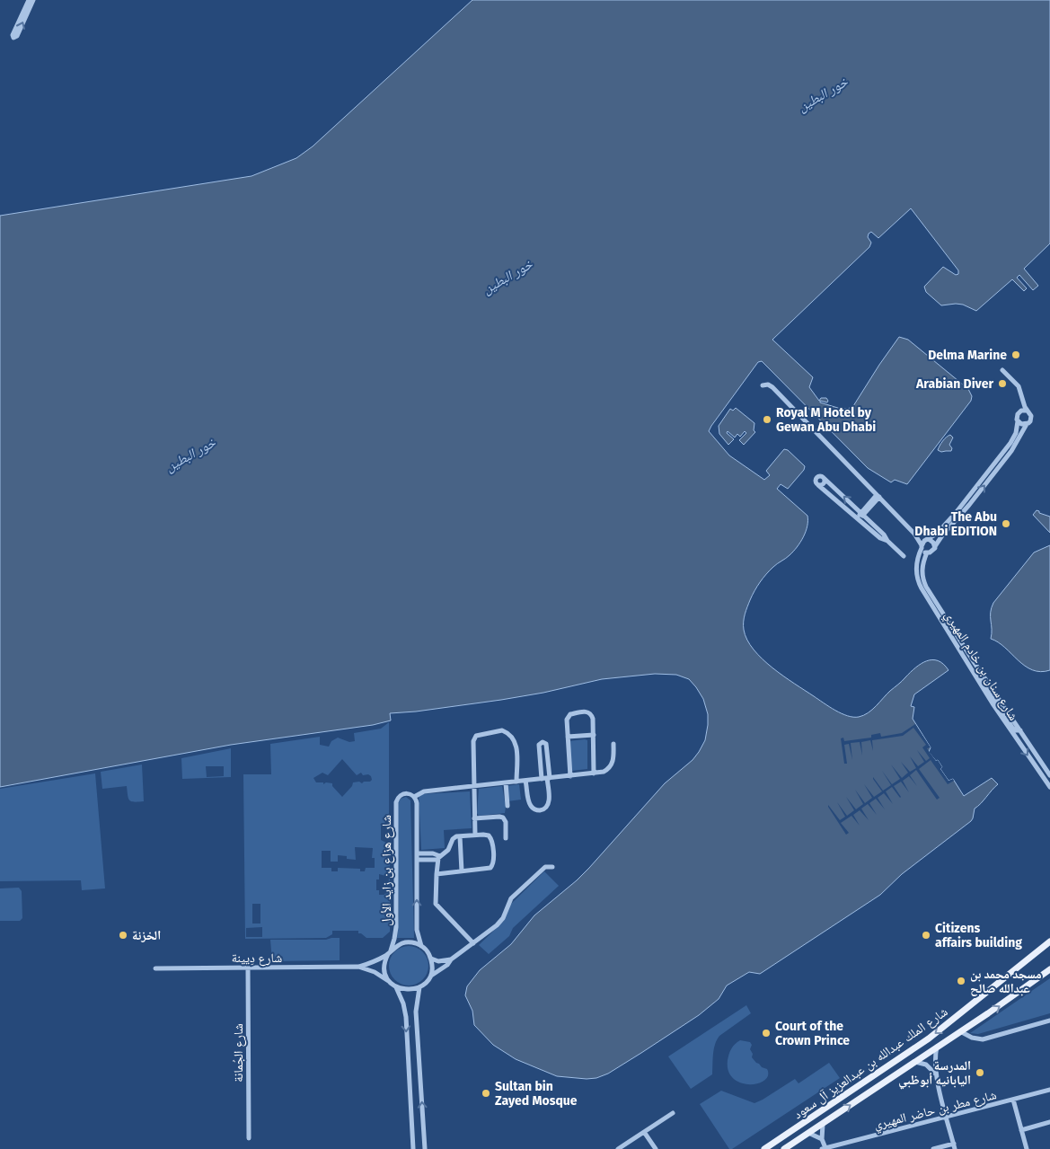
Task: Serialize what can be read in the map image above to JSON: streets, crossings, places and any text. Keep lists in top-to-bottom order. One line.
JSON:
{"streets":{"main road":["شارع الملك عبدالله بن عبدالعزيز آل سعود"],"street":["شارع سنان بن خادم المهيري","شارع هزاع بن زايد الأول","شارع دِيينة","شارع الجُمانة","شارع مطر بن حاضر المهيري"]},"crossings":[["شارع هزاع بن زايد الأول","شارع دِيينة"],["شارع دِيينة","شارع الجُمانة"],["شارع الملك عبدالله بن عبدالعزيز آل سعود","شارع مطر بن حاضر المهيري"]],"water":["خور البطين"],"places":["Delma Marine","Arabian Diver","Royal M Hotel by Gewan Abu Dhabi","The Abu Dhabi EDITION","الخزنة","Citizens affairs building","مسجد محمد بن عبدالله صالح","Court of the Crown Prince","المدرسة اليابانيه أبوظبي","Sultan bin Zayed Mosque"]}
